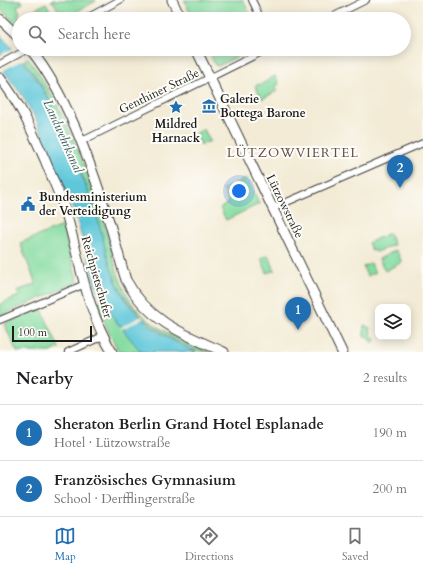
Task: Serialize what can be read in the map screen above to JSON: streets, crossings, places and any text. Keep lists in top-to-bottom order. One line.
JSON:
{"streets":{"main road":["Lützowstraße","Reichpietschufer"],"street":["Genthiner Straße"]},"crossings":[["Genthiner Straße","Lützowstraße"]],"districts":["LÜTZOWVIERTEL"],"water":["Landwehrkanal"],"places":{"museum":["Galerie Bottega Barone"],"place":["Mildred Harnack"],"public building":["Bundesministerium der Verteidigung"]},"scale_bar":"100 m","page":{"search":"Search here","pins":["2","1"],"scale":"100 m","heading":["Nearby","2 results"],"list":[{"mark":"1","name":"Sheraton Berlin Grand Hotel Esplanade","note":"Hotel · Lützowstraße","value":"190 m"},{"mark":"2","name":"Französisches Gymnasium","note":"School · Derfflingerstraße","value":"200 m"}],"nav":["Map","Directions","Saved"]}}
